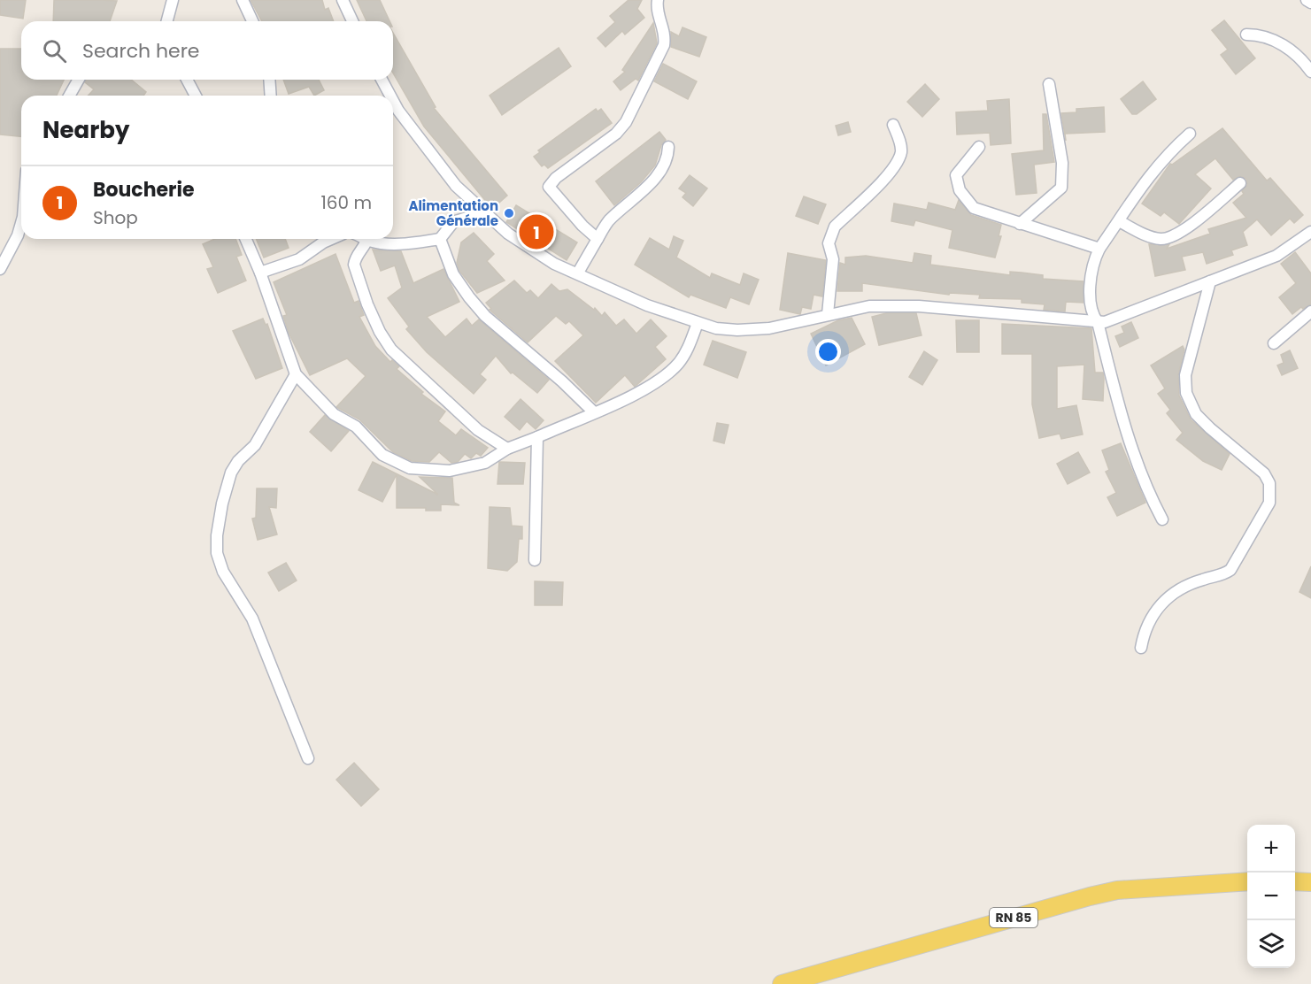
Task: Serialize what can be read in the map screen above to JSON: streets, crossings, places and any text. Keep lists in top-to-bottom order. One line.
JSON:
{"streets":{"main road":["RN 85"]},"places":["Alimentation Générale"],"page":{"search":"Search here","heading":"Nearby","list":[{"mark":"1","name":"Boucherie","note":"Shop","value":"160 m"}],"pins":"1","map_buttons":["+","−"]}}
